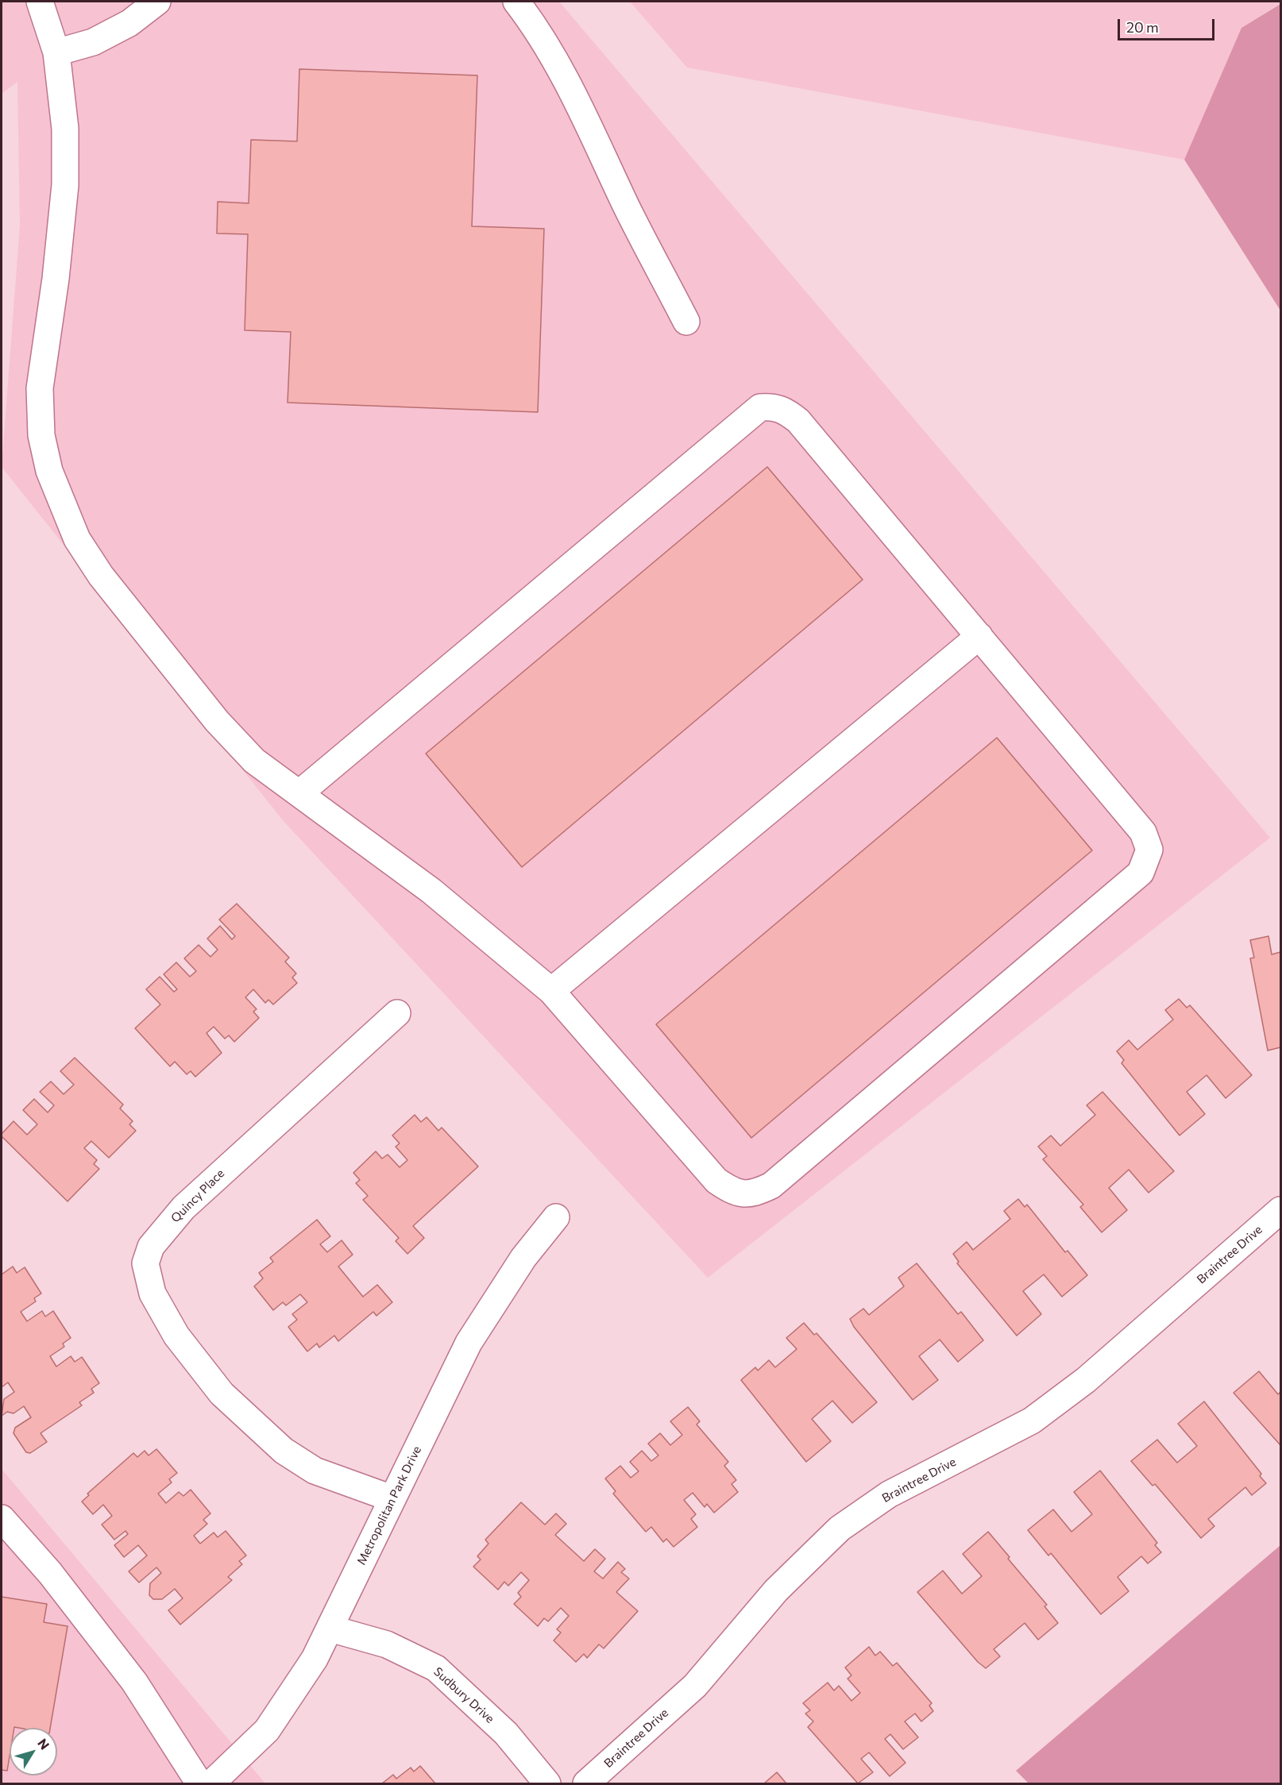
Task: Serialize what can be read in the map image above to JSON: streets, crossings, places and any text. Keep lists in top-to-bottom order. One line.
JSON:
{"streets":{"street":["Quincy Place","Braintree Drive","Metropolitan Park Drive","Sudbury Drive"]},"crossings":[["Quincy Place","Metropolitan Park Drive"],["Metropolitan Park Drive","Sudbury Drive"]],"scale_bar":"20 m","north":"top right"}
